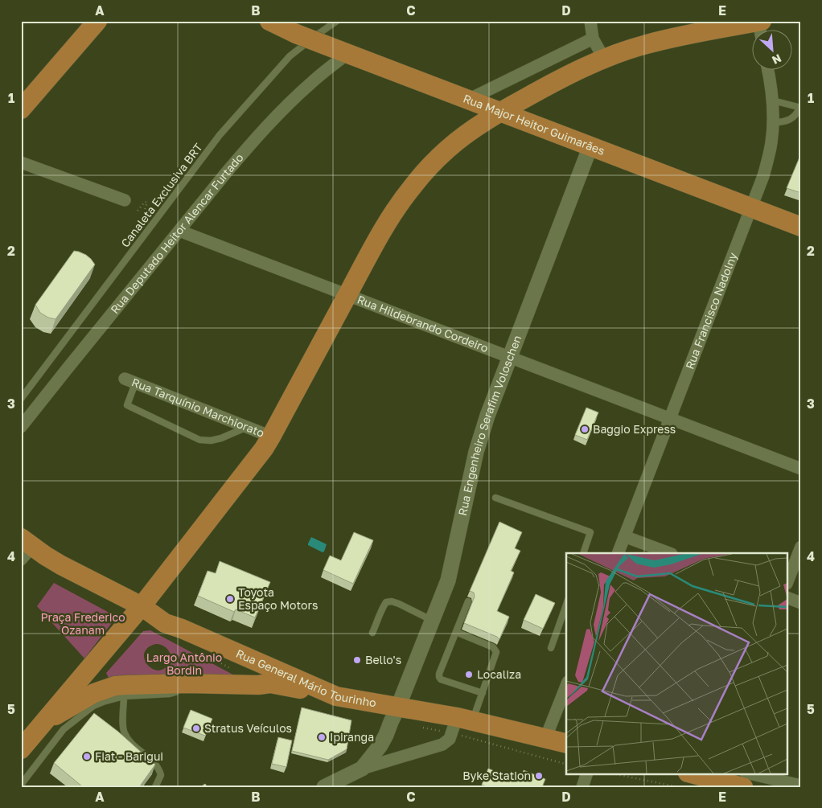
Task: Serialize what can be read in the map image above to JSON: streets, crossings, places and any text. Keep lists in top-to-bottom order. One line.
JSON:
{"streets":{"main road":["Rua Major Heitor Guimarães","Rua General Mário Tourinho"],"street":["Rua Deputado Heitor Alencar Furtado","Rua Francisco Nadolny","Rua Hildebrando Cordeiro","Rua Tarquínio Marchiorato","Rua Engenheiro Serafim Voloschen"],"lane":["Canaleta Exclusiva BRT"]},"crossings":[["Rua Major Heitor Guimarães","Rua Deputado Heitor Alencar Furtado"],["Rua Major Heitor Guimarães","Rua Francisco Nadolny"],["Rua Major Heitor Guimarães","Rua Engenheiro Serafim Voloschen"],["Rua Deputado Heitor Alencar Furtado","Rua Hildebrando Cordeiro"],["Rua Francisco Nadolny","Rua Hildebrando Cordeiro"],["Rua Hildebrando Cordeiro","Rua Engenheiro Serafim Voloschen"],["Rua Engenheiro Serafim Voloschen","Rua General Mário Tourinho"]],"parks":["Praça Frederico Ozanam","Largo Antônio Bordin"],"places":["Baggio Express","Toyota Espaço Motors","Bello's","Localiza","Stratus Veículos","Ipiranga","Fiat - Barigui","Byke Station"],"north":"bottom right","grid":{"columns":["A","B","C","D","E"],"rows":["1","2","3","4","5"]}}
